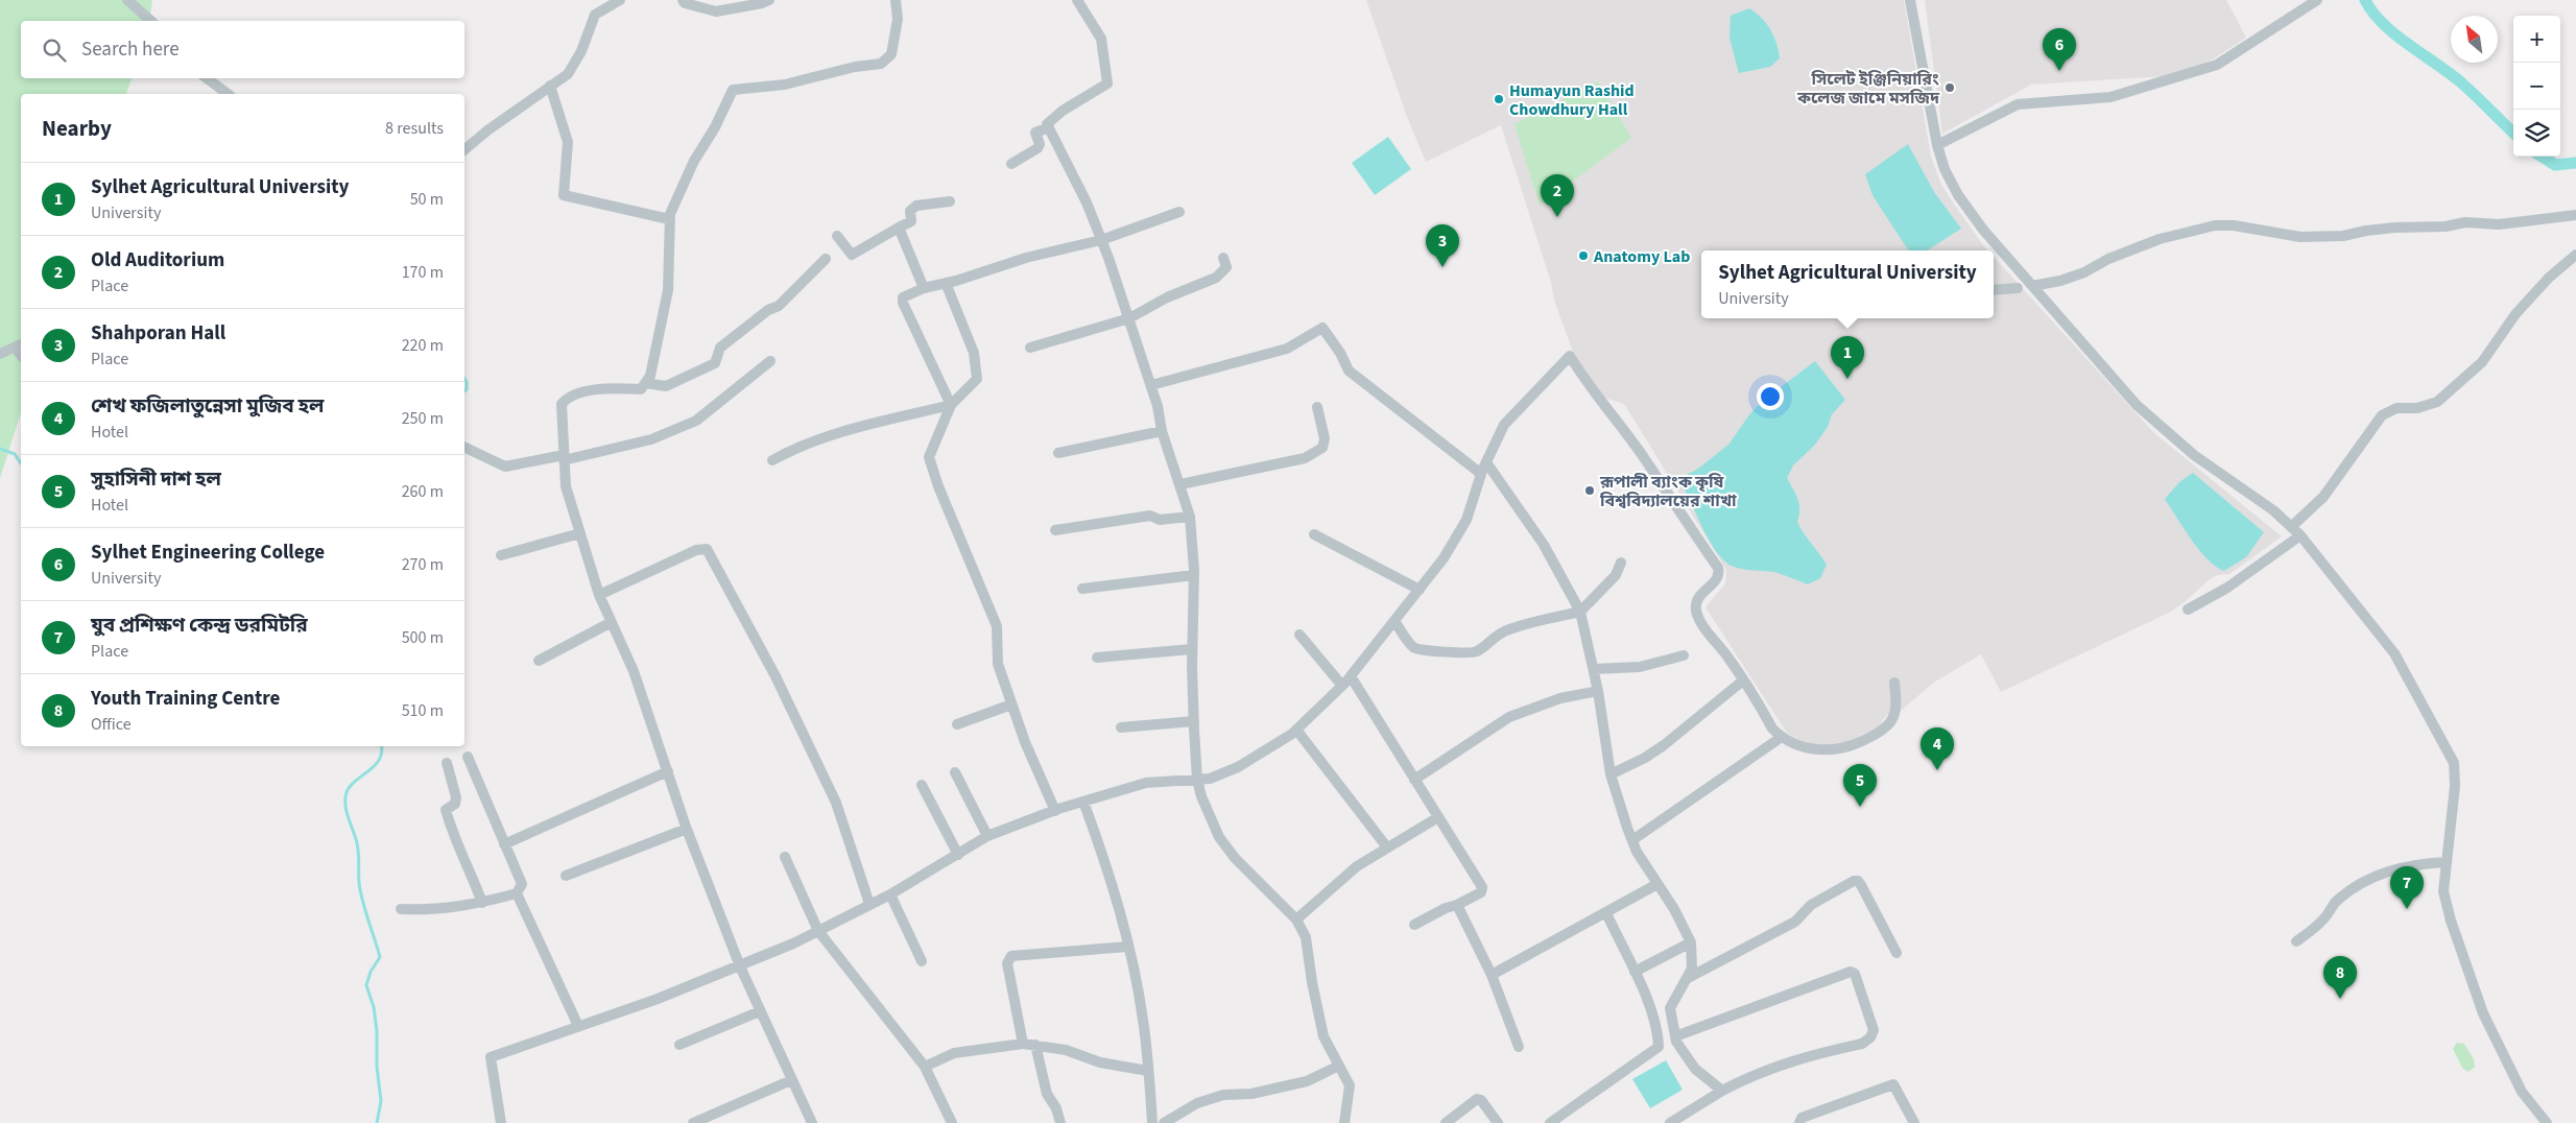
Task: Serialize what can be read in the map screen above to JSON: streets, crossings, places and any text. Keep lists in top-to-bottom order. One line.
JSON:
{"places":["সিলেট ইঞ্জিনিয়ারিং কলেজ জামে মসজিদ","Humayun Rashid Chowdhury Hall","Anatomy Lab","রূপালী ব্যাংক কৃষি বিশ্ববিদ্যালয়ের শাখা"],"north":"top left","page":{"map_buttons":["+","−"],"search":"Search here","pins":["6","2","3","1","4","5","7","8"],"heading":["Nearby","8 results"],"list":[{"mark":"1","name":"Sylhet Agricultural University","note":"University","value":"50 m"},{"mark":"2","name":"Old Auditorium","note":"Place","value":"170 m"},{"mark":"3","name":"Shahporan Hall","note":"Place","value":"220 m"},{"mark":"4","name":"শেখ ফজিলাতুন্নেসা মুজিব হল","note":"Hotel","value":"250 m"},{"mark":"5","name":"সুহাসিনী দাশ হল","note":"Hotel","value":"260 m"},{"mark":"6","name":"Sylhet Engineering College","note":"University","value":"270 m"},{"mark":"7","name":"যুব প্রশিক্ষণ কেন্দ্র ডরমিটরি","note":"Place","value":"500 m"},{"mark":"8","name":"Youth Training Centre","note":"Office","value":"510 m"}],"popup":["Sylhet Agricultural University","University"]}}
